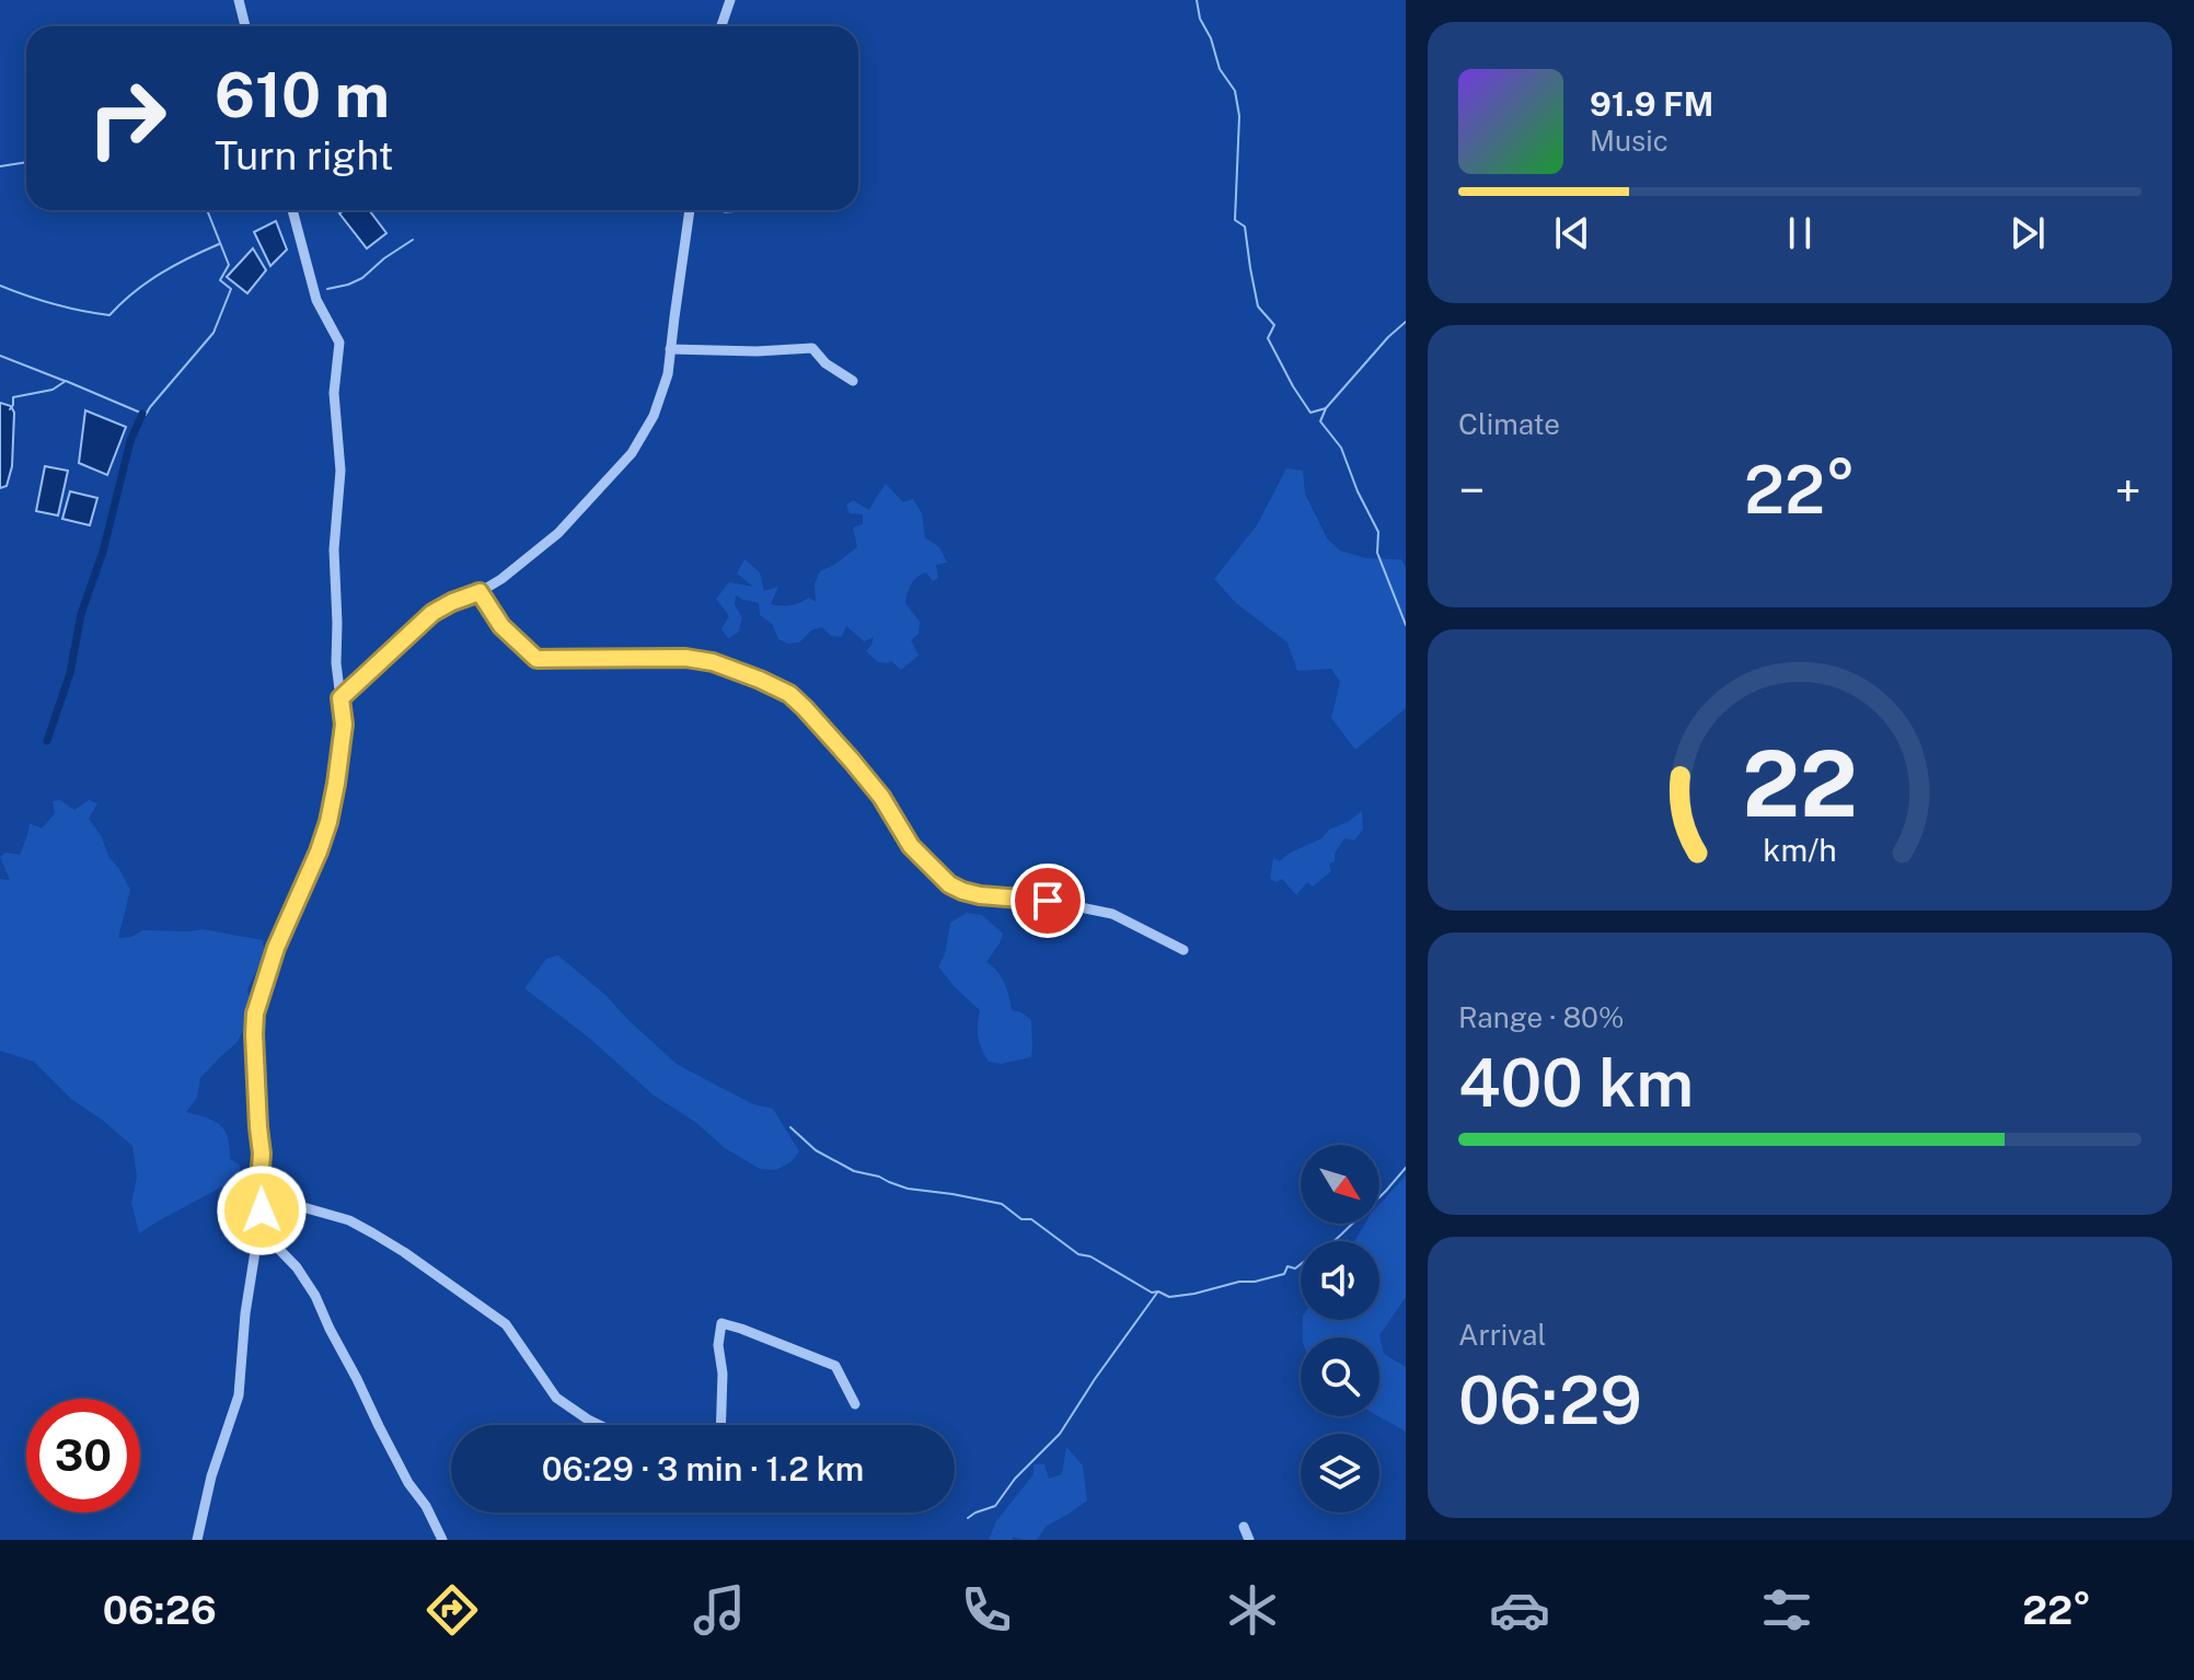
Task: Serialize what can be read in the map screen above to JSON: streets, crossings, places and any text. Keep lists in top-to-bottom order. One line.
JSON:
{"north":"bottom right","page":{"turn":["610 m","Turn right"],"song":["91.9 FM","Music"],"tile":["Climate",["Range · 80%","400 km"],["Arrival","06:29"]],"heat":["−","22°","+"],"limit":"30","trip":"06:29 · 3 min · 1.2 km","tabs":["06:26","22°"],"gauge":["22","km/h"]}}
